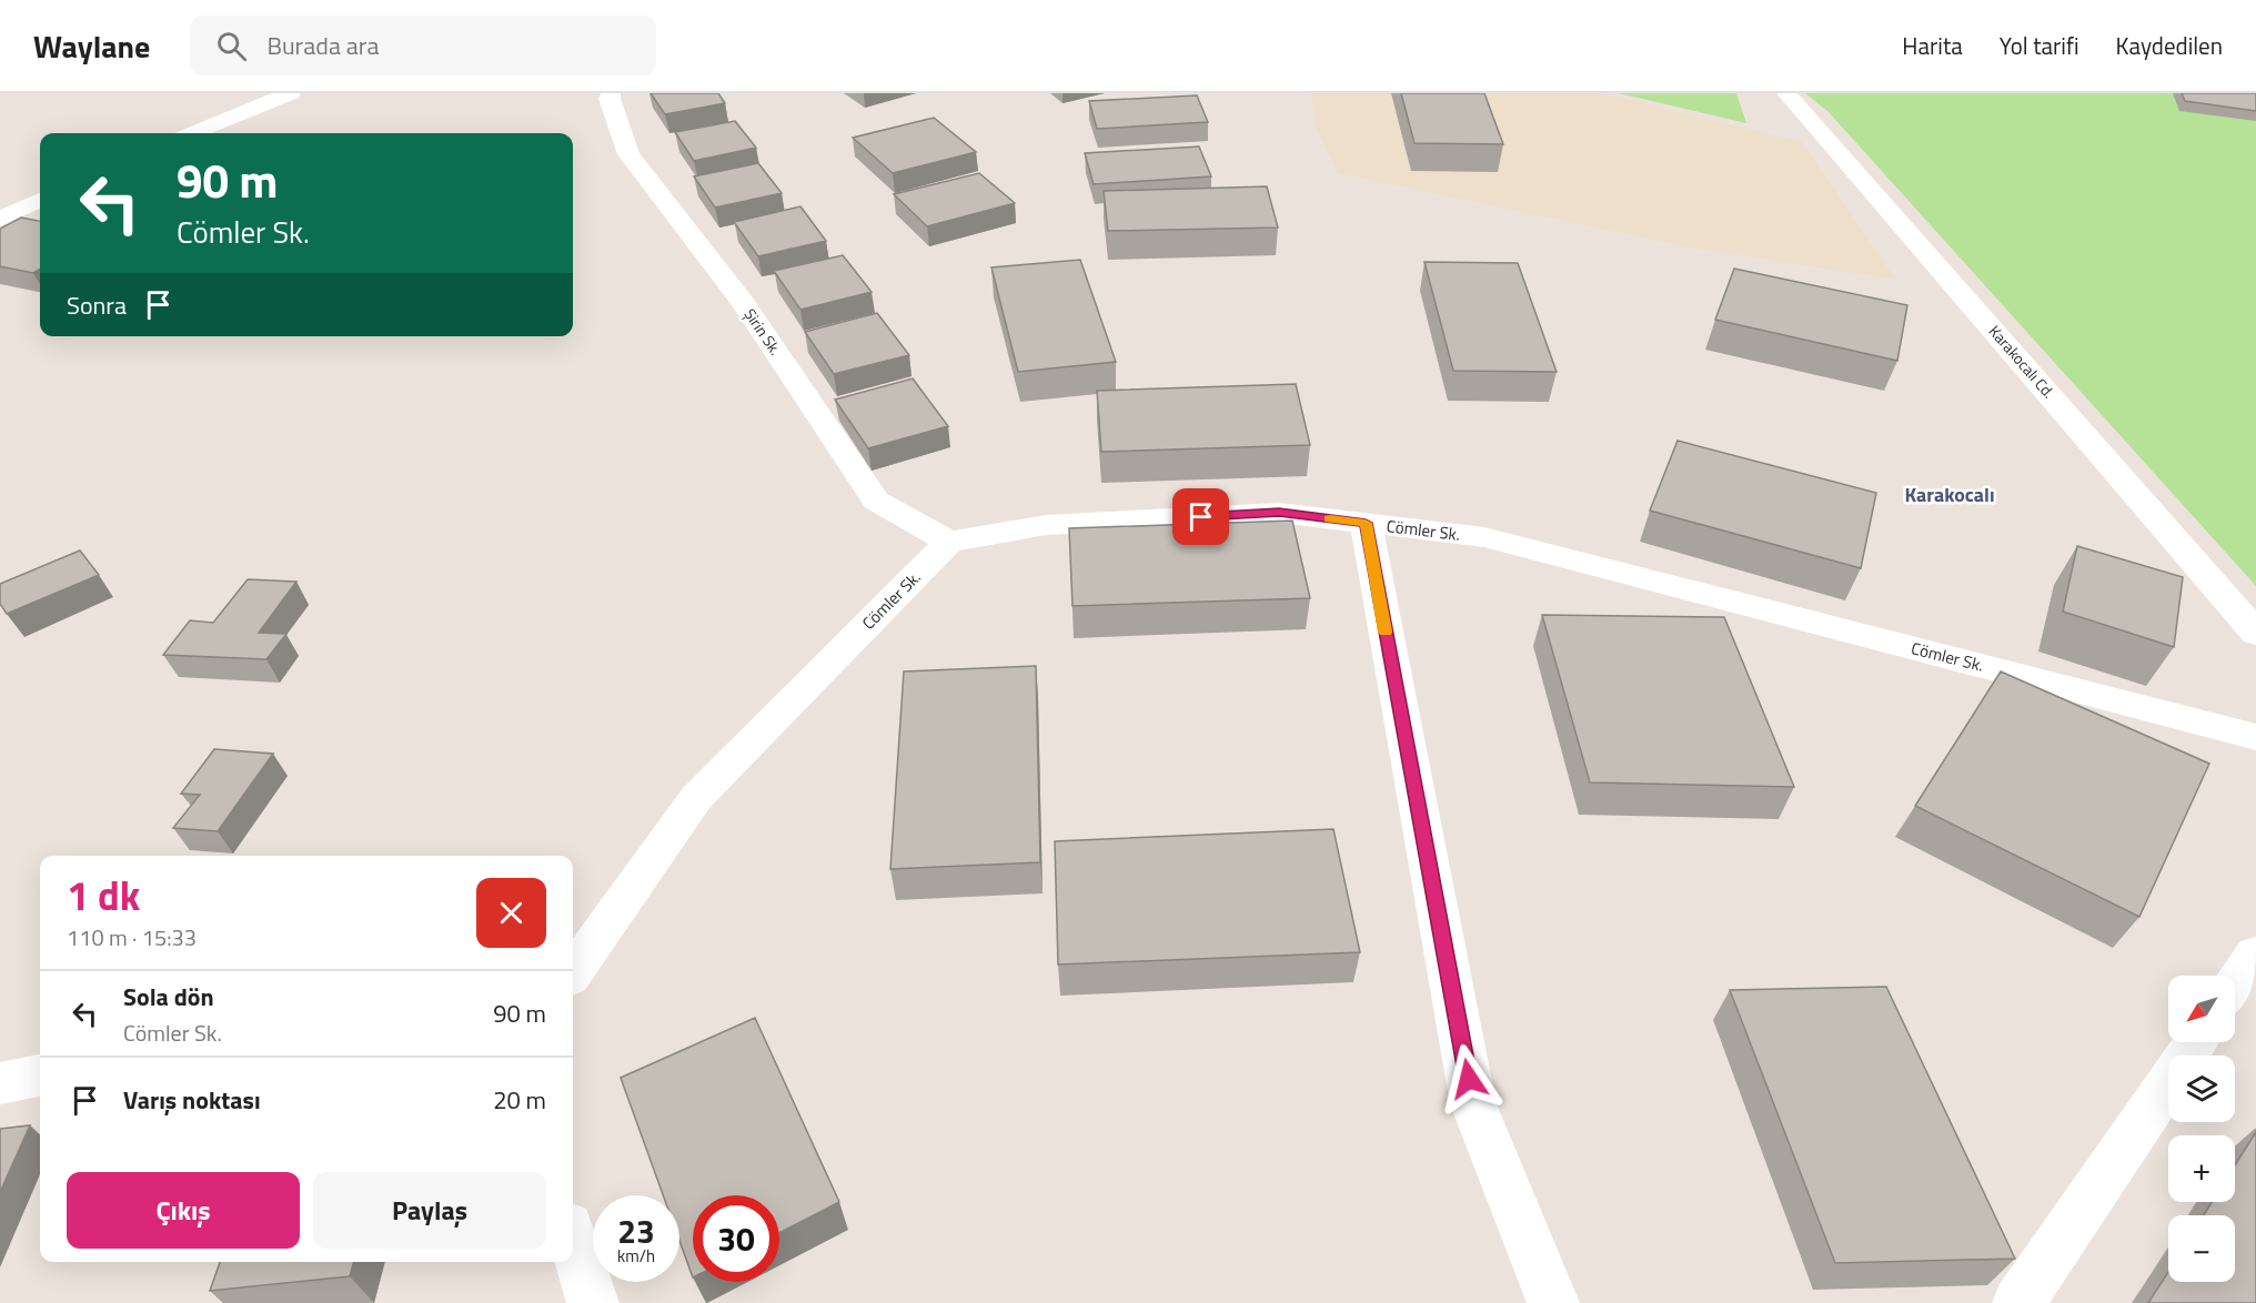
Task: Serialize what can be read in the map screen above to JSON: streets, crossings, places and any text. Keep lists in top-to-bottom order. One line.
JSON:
{"streets":{"street":["Şirin Sk.","Karakocalı Cd.","Cömler Sk."]},"crossings":[["Şirin Sk.","Cömler Sk."]],"districts":["Karakocalı"],"north":"bottom left","page":{"header":"Waylane","search":"Burada ara","nav":["Harita","Yol tarifi","Kaydedilen"],"turn":["90 m","Cömler Sk."],"then":"Sonra","heading":["1 dk","110 m · 15:33"],"list":[{"name":"Sola dön","note":"Cömler Sk.","value":"90 m"},{"name":"Varış noktası","value":"20 m"}],"map_buttons":["+","−"],"buttons":["Çıkış","Paylaş"],"speed":"23 km/h","limit":"30"}}
